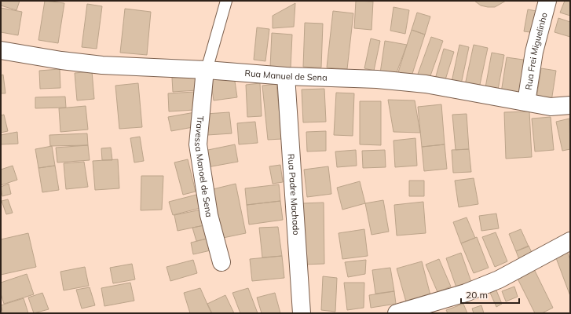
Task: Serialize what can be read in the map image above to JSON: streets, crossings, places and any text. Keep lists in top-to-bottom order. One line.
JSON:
{"streets":{"street":["Rua Frei Miguelinho","Rua Manuel de Sena","Travessa Manoel de Sena","Rua Padre Machado"]},"crossings":[["Rua Frei Miguelinho","Rua Manuel de Sena"],["Rua Manuel de Sena","Travessa Manoel de Sena"],["Rua Manuel de Sena","Rua Padre Machado"]],"scale_bar":"20 m"}
